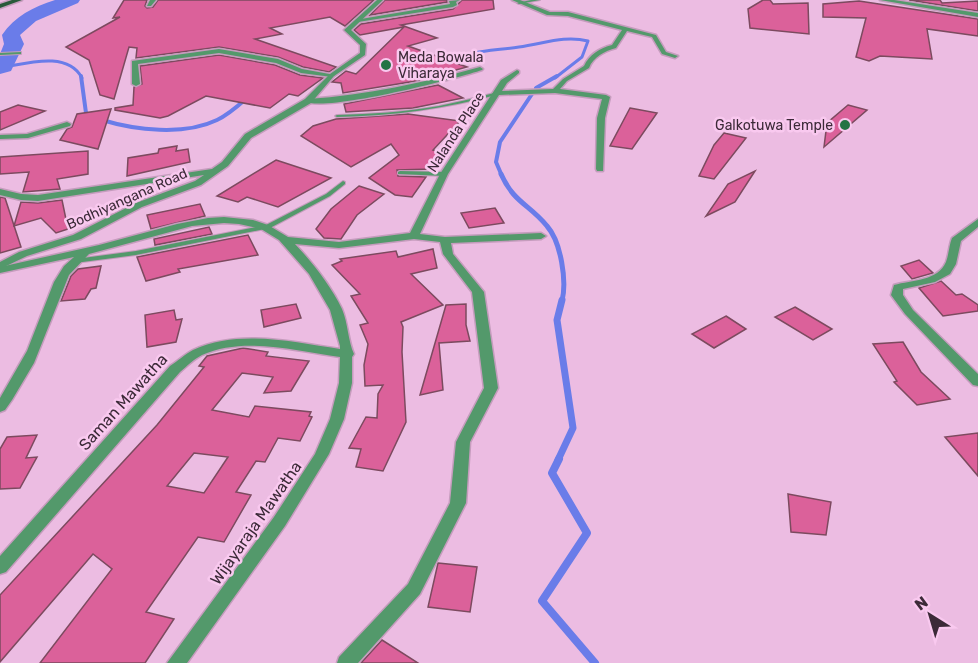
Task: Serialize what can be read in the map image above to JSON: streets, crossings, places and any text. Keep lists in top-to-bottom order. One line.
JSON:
{"streets":{"street":["Nalanda Place","Bodhiyangana Road","Saman Mawatha","Wijayaraja Mawatha"]},"crossings":[["Bodhiyangana Road","Wijayaraja Mawatha"],["Saman Mawatha","Wijayaraja Mawatha"]],"places":["Meda Bowala Viharaya","Galkotuwa Temple"],"north":"top left"}
